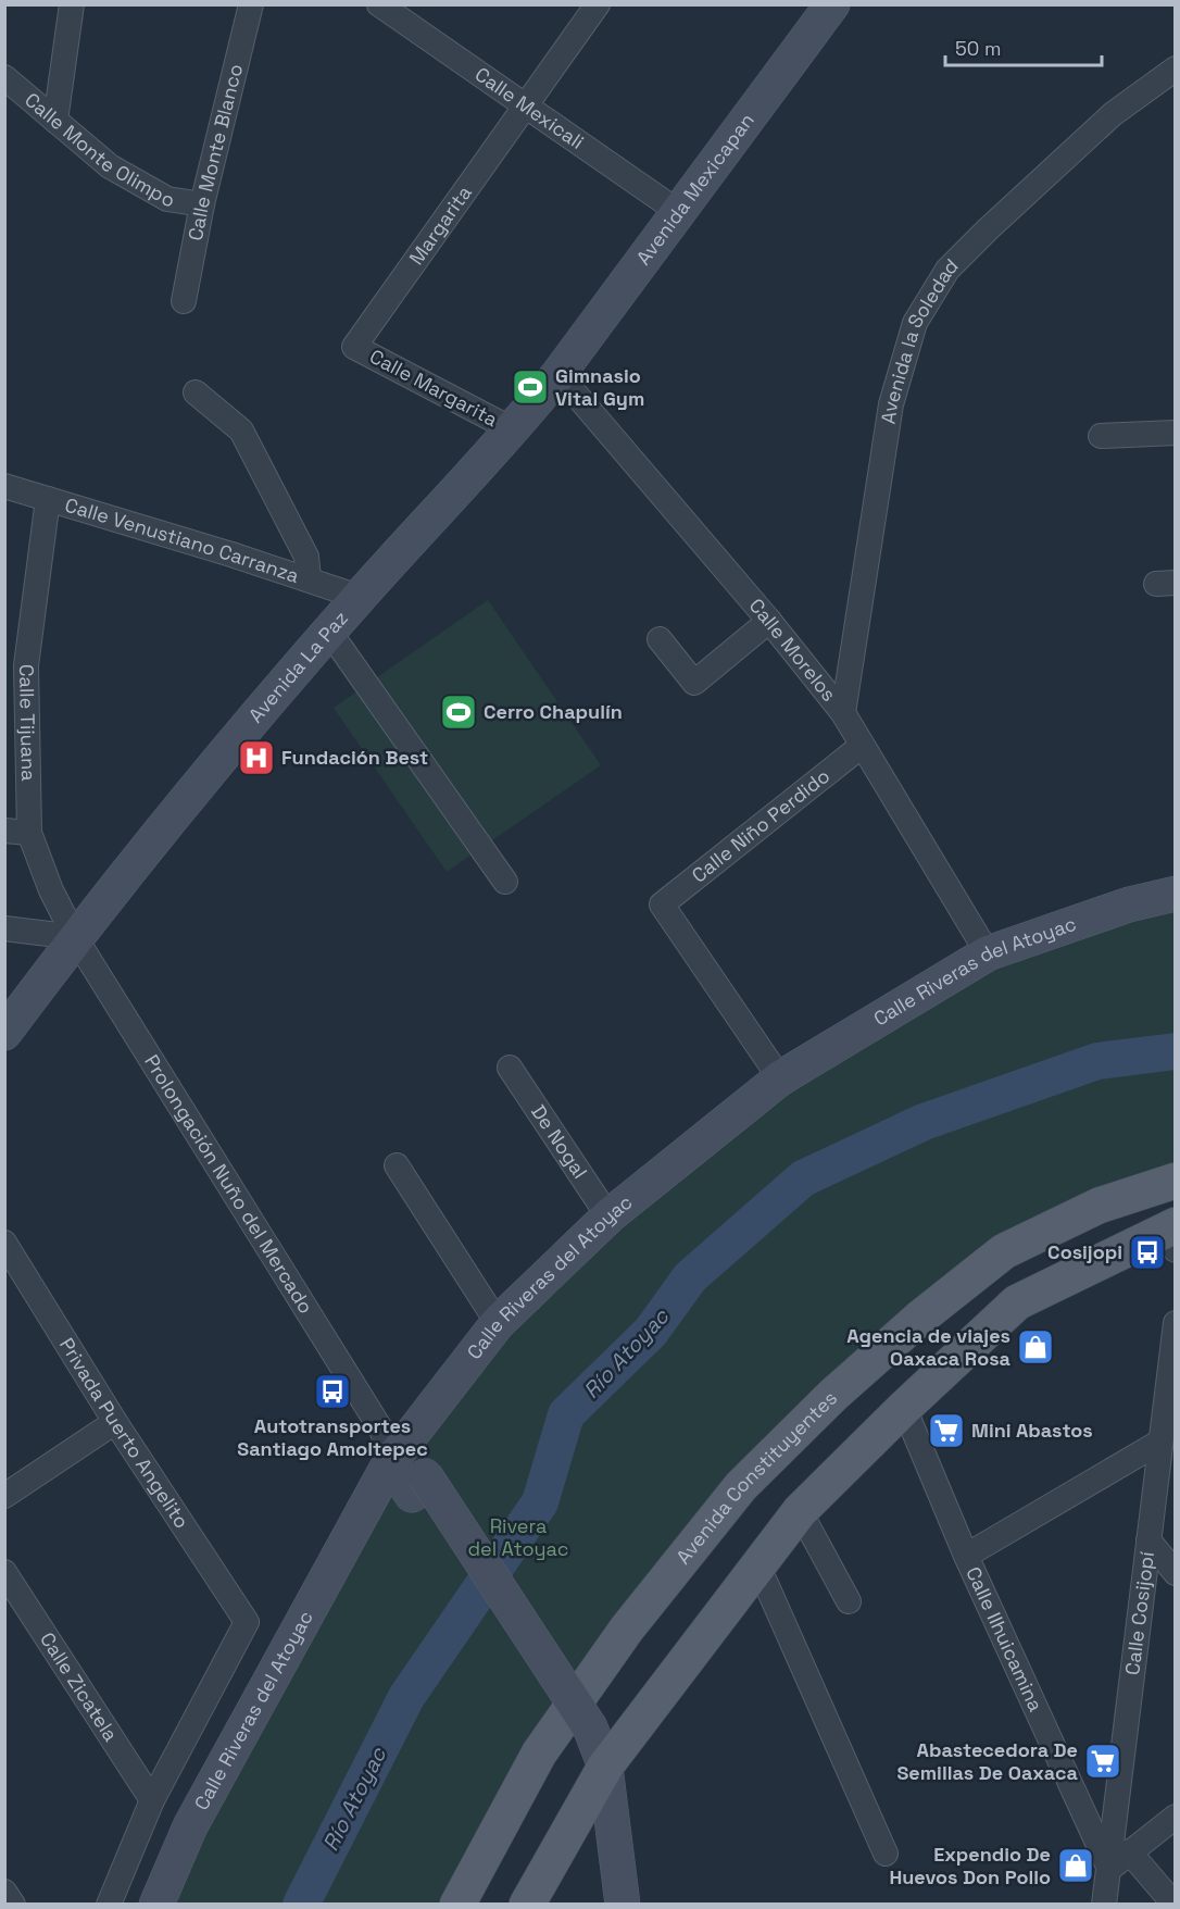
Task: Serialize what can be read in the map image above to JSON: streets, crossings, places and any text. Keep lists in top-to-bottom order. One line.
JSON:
{"streets":{"main road":["Avenida Constituyentes"],"street":["Calle Mexicali","Calle Monte Olimpo","Calle Monte Blanco","Avenida Mexicapan","Margarita","Avenida la Soledad","Calle Margarita","Calle Venustiano Carranza","Calle Morelos","Avenida La Paz","Calle Tijuana","Calle Niño Perdido","Calle Riveras del Atoyac","De Nogal","Prolongación Nuño del Mercado","Privada Puerto Angelito","Calle Cosijopí","Calle Ilhuicamina","Calle Zicatela"]},"crossings":[["Calle Mexicali","Avenida Mexicapan"],["Calle Mexicali","Margarita"],["Calle Monte Olimpo","Calle Monte Blanco"],["Avenida Mexicapan","Calle Morelos"],["Avenida Mexicapan","Avenida La Paz"],["Margarita","Calle Margarita"],["Avenida la Soledad","Calle Morelos"],["Calle Margarita","Avenida La Paz"],["Calle Venustiano Carranza","Avenida La Paz"],["Calle Venustiano Carranza","Calle Tijuana"],["Calle Morelos","Avenida La Paz"],["Calle Morelos","Calle Niño Perdido"],["Calle Morelos","Calle Riveras del Atoyac"],["Avenida La Paz","Calle Tijuana"],["Avenida La Paz","Prolongación Nuño del Mercado"],["Calle Tijuana","Prolongación Nuño del Mercado"],["Calle Niño Perdido","Calle Riveras del Atoyac"],["Calle Riveras del Atoyac","De Nogal"],["Calle Riveras del Atoyac","Prolongación Nuño del Mercado"],["Privada Puerto Angelito","Calle Zicatela"],["Calle Cosijopí","Calle Ilhuicamina"]],"water":["Río Atoyac"],"parks":["Rivera del Atoyac"],"places":{"sports":["Gimnasio Vital Gym","Cerro Chapulín"],"hospital":["Fundación Best"],"bus stop":["Cosijopi","Autotransportes Santiago Amoltepec"],"shop":["Agencia de viajes Oaxaca Rosa","Expendio De Huevos Don Pollo"],"supermarket":["Mini Abastos","Abastecedora De Semillas De Oaxaca"]},"scale_bar":"50 m"}
